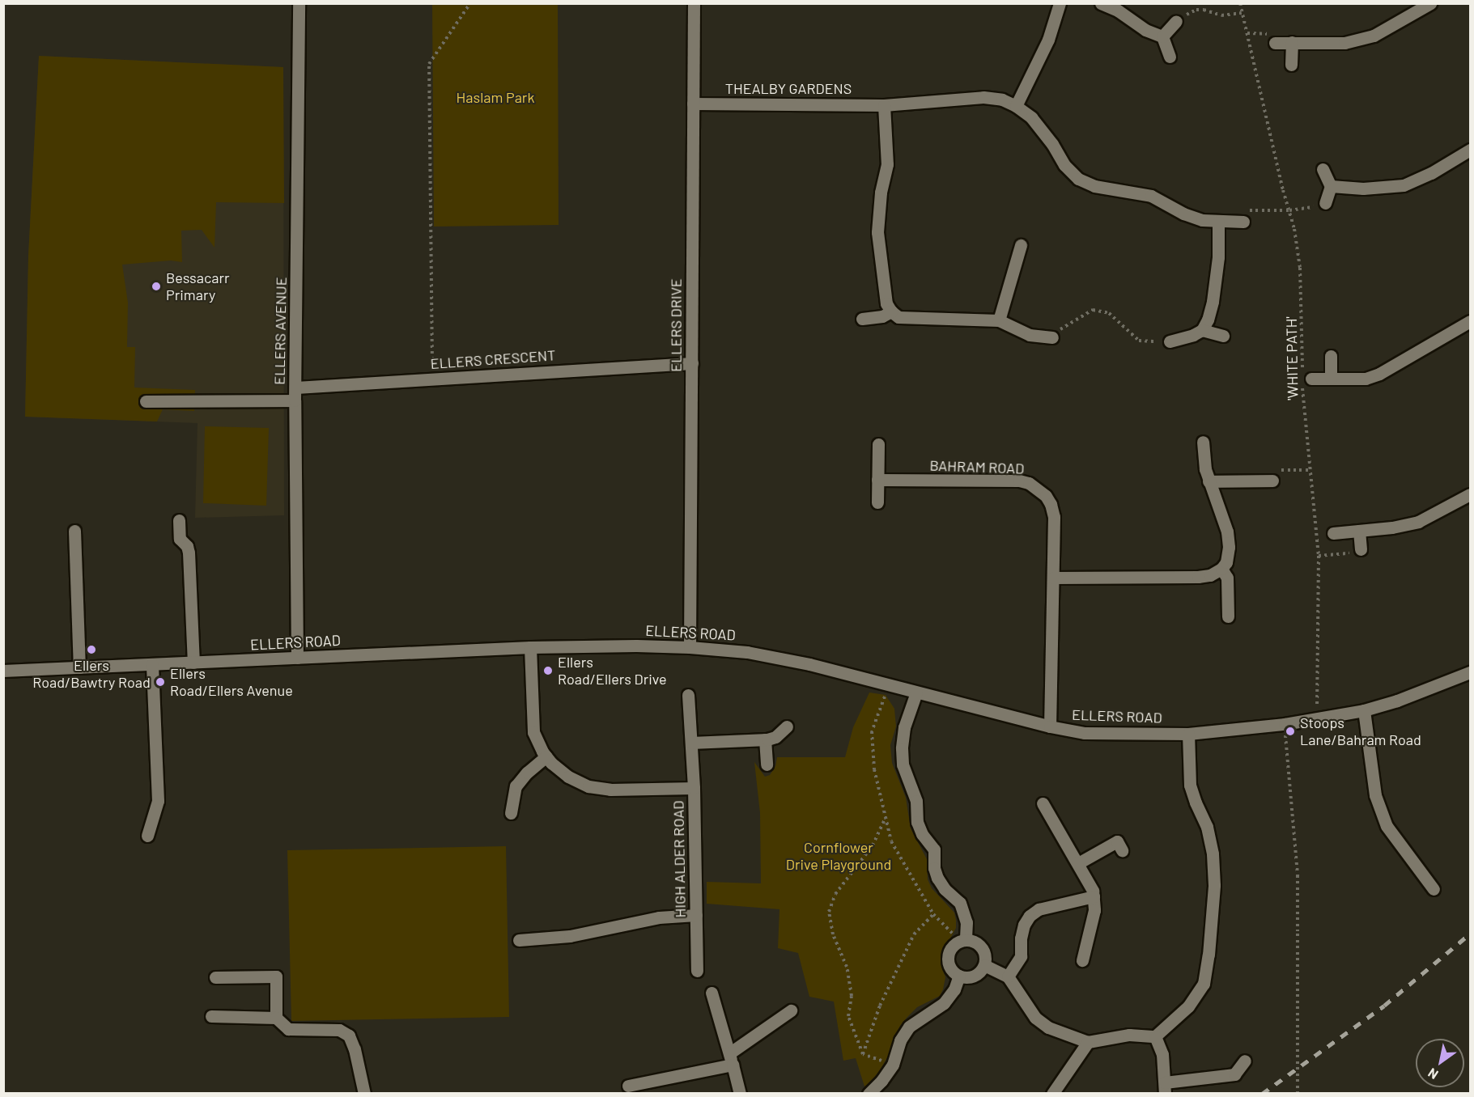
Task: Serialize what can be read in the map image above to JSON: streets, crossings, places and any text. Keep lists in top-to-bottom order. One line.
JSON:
{"streets":{"street":["THEALBY GARDENS","ELLERS DRIVE","ELLERS AVENUE","ELLERS CRESCENT","BAHRAM ROAD","ELLERS ROAD","HIGH ALDER ROAD"],"path":["'WHITE PATH'"]},"crossings":[["THEALBY GARDENS","ELLERS DRIVE"],["ELLERS DRIVE","ELLERS CRESCENT"],["ELLERS DRIVE","ELLERS ROAD"],["ELLERS AVENUE","ELLERS CRESCENT"],["ELLERS AVENUE","ELLERS ROAD"],["'WHITE PATH'","ELLERS ROAD"],["BAHRAM ROAD","ELLERS ROAD"],["ELLERS ROAD","HIGH ALDER ROAD"]],"parks":["Haslam Park","Cornflower Drive Playground"],"places":["Bessacarr Primary","Ellers Road/Bawtry Road","Ellers Road/Ellers Drive","Ellers Road/Ellers Avenue","Stoops Lane/Bahram Road"],"north":"bottom left"}
